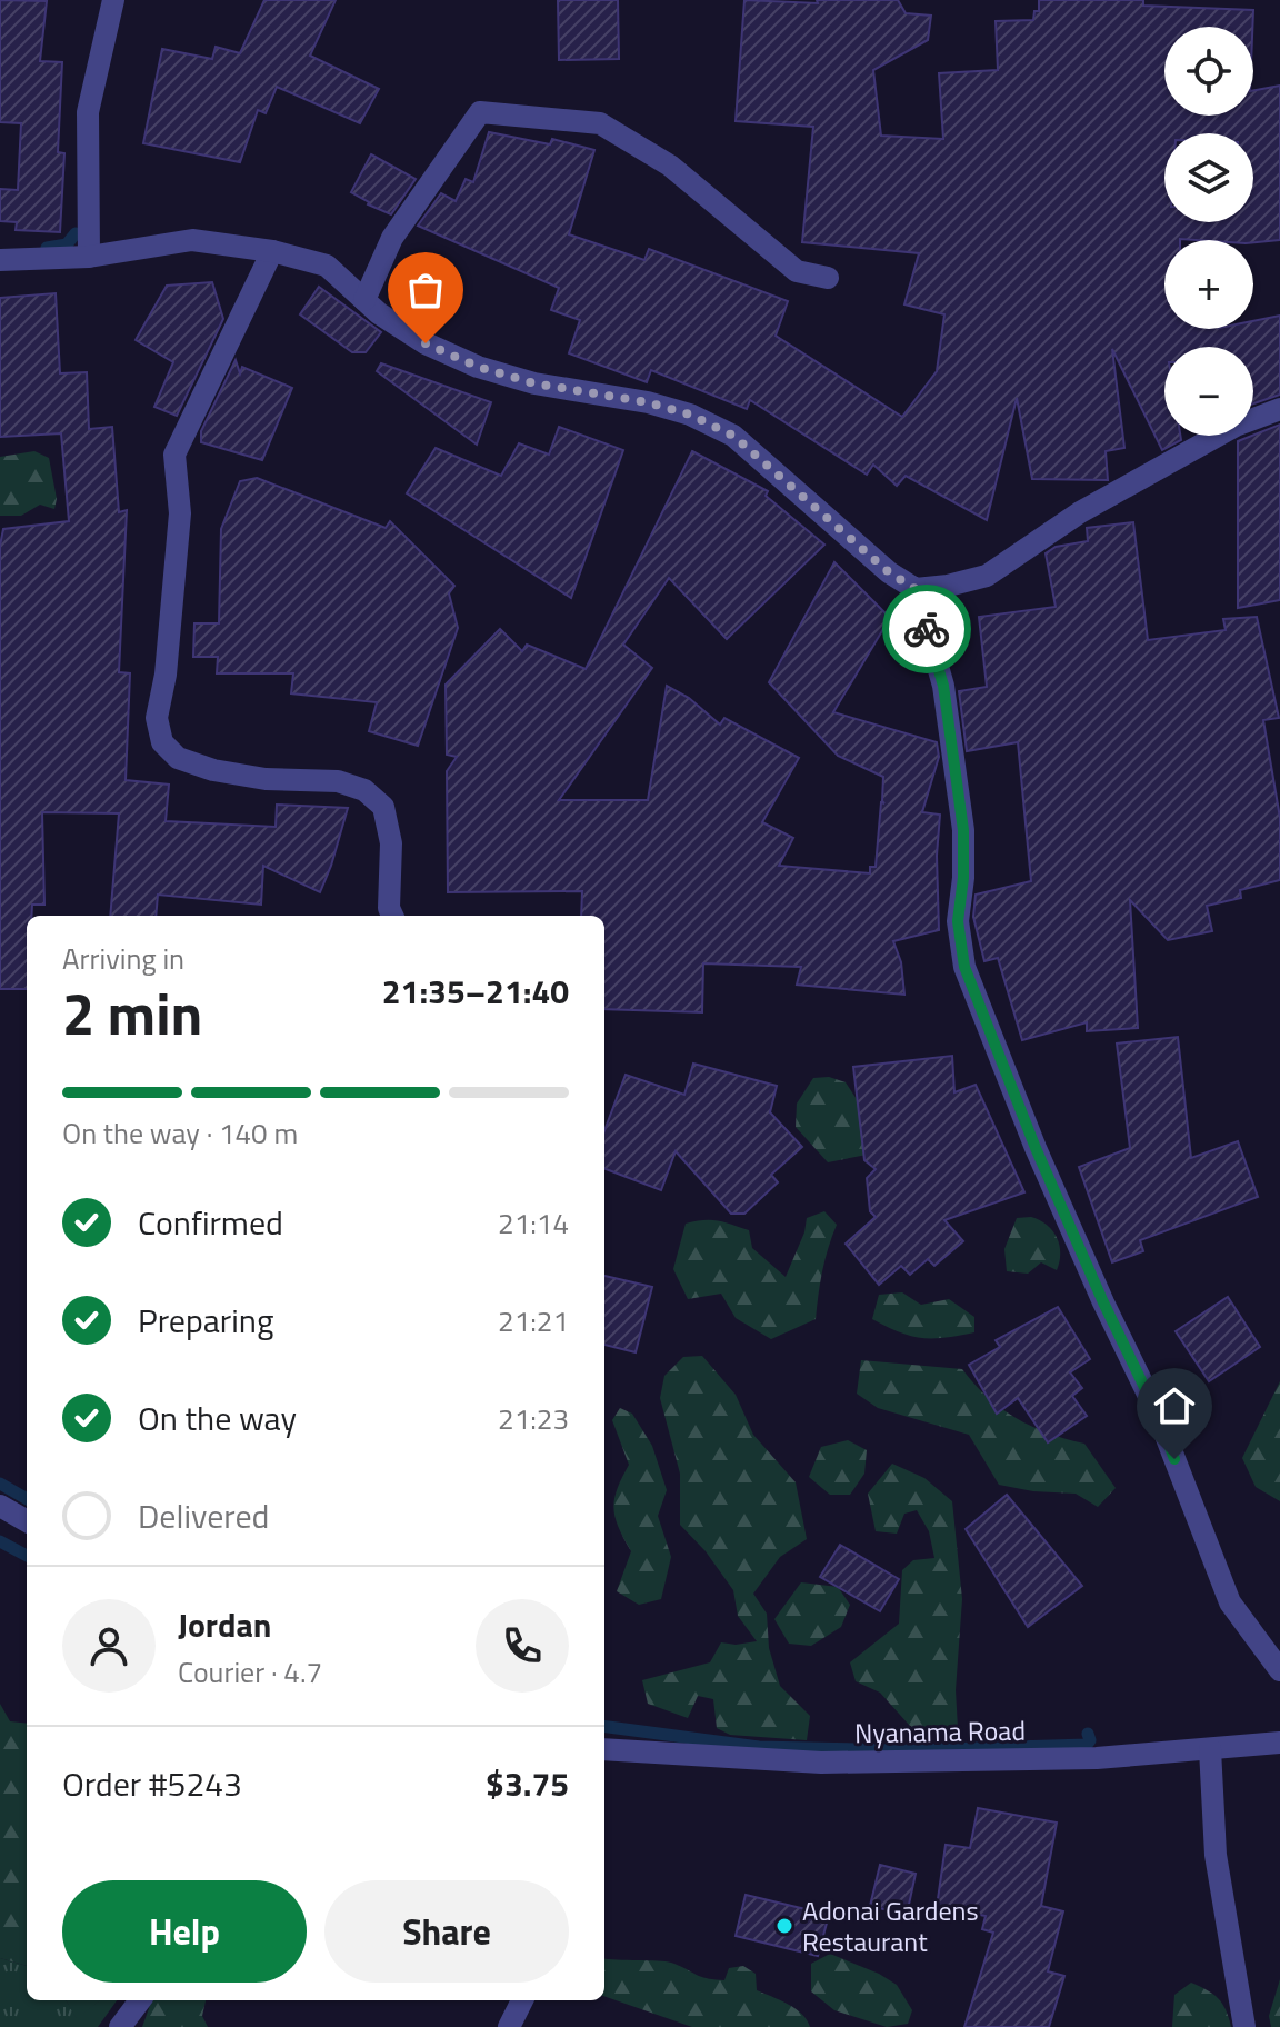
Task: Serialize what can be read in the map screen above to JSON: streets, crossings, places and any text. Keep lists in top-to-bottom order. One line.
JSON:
{"streets":{"street":["Nyanama Road"]},"places":["Adonai Gardens Restaurant"],"page":{"map_buttons":["+","−"],"heading":["2 min","Arriving in","21:35–21:40"],"panel":["Jordan","Courier · 4.7","Order #5243","$3.75"],"bar":"On the way · 140 m","list":[["Confirmed","21:14"],["Preparing","21:21"],["On the way","21:23"],"Delivered"],"buttons":["Help","Share"]}}
